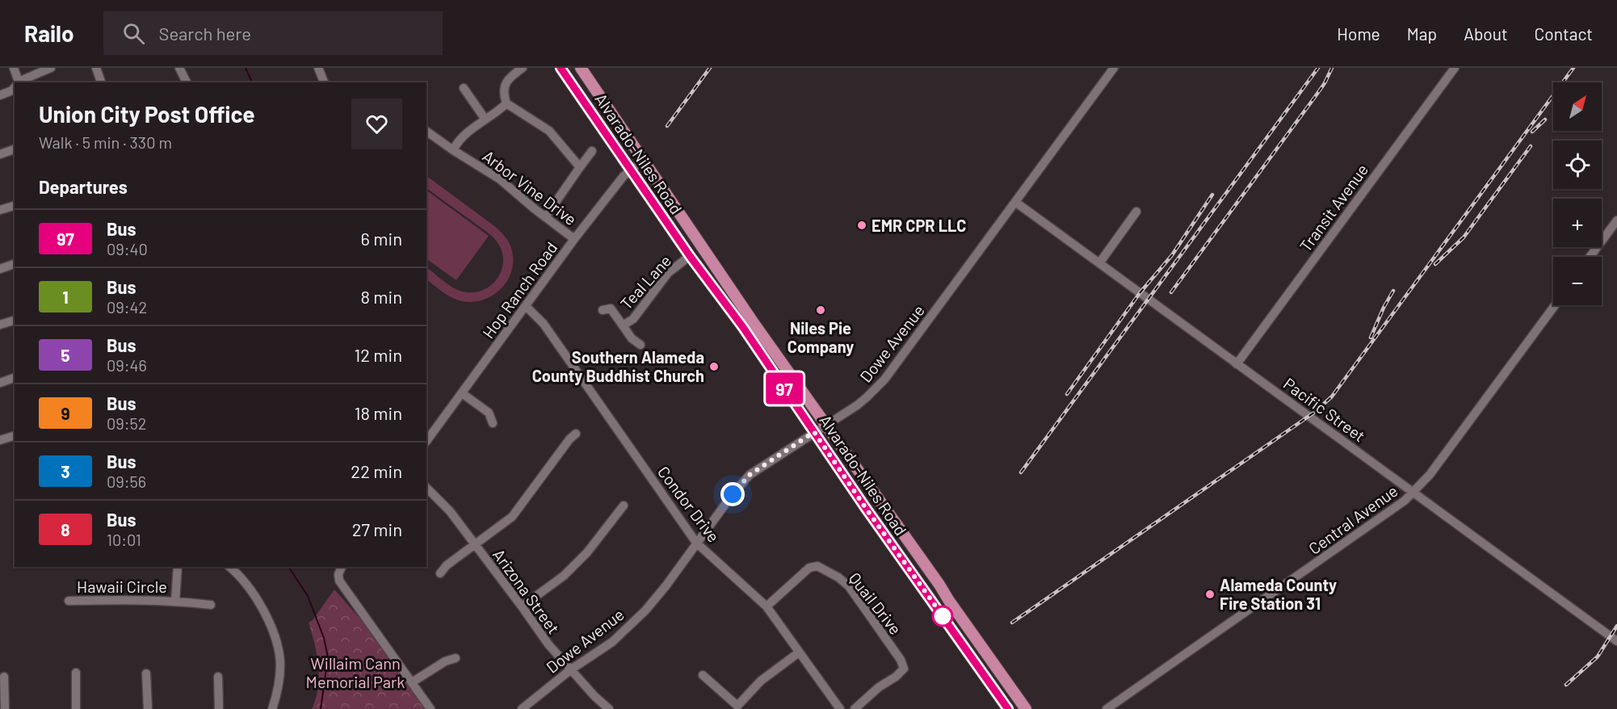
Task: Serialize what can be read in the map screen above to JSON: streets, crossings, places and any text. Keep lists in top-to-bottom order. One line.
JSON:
{"streets":{"main road":["Alvarado-Niles Road"],"street":["Arbor Vine Drive","Transit Avenue","Teal Lane","Hop Ranch Road","Dowe Avenue","Pacific Street","Condor Drive","Central Avenue","Hawaii Circle","Arizona Street","Quail Drive"]},"crossings":[["Alvarado-Niles Road","Teal Lane"],["Alvarado-Niles Road","Hop Ranch Road"],["Alvarado-Niles Road","Dowe Avenue"],["Arbor Vine Drive","Hop Ranch Road"],["Transit Avenue","Pacific Street"],["Hop Ranch Road","Condor Drive"],["Dowe Avenue","Pacific Street"],["Dowe Avenue","Condor Drive"],["Dowe Avenue","Arizona Street"],["Pacific Street","Central Avenue"],["Condor Drive","Quail Drive"]],"parks":["Willaim Cann Memorial Park"],"places":["EMR CPR LLC","Niles Pie Company","Southern Alameda County Buddhist Church","Alameda County Fire Station 31"],"lines":["bus line 97"],"north":"top right","page":{"header":"Railo","search":"Search here","nav":["Home","Map","About","Contact"],"on_map":"97","map_buttons":["+","−"],"heading":[["Union City Post Office","Walk · 5 min · 330 m"],"Departures"],"list":[{"mark":"97","name":"Bus","note":"09:40","value":"6 min"},{"mark":"1","name":"Bus","note":"09:42","value":"8 min"},{"mark":"5","name":"Bus","note":"09:46","value":"12 min"},{"mark":"9","name":"Bus","note":"09:52","value":"18 min"},{"mark":"3","name":"Bus","note":"09:56","value":"22 min"},{"mark":"8","name":"Bus","note":"10:01","value":"27 min"}]}}
